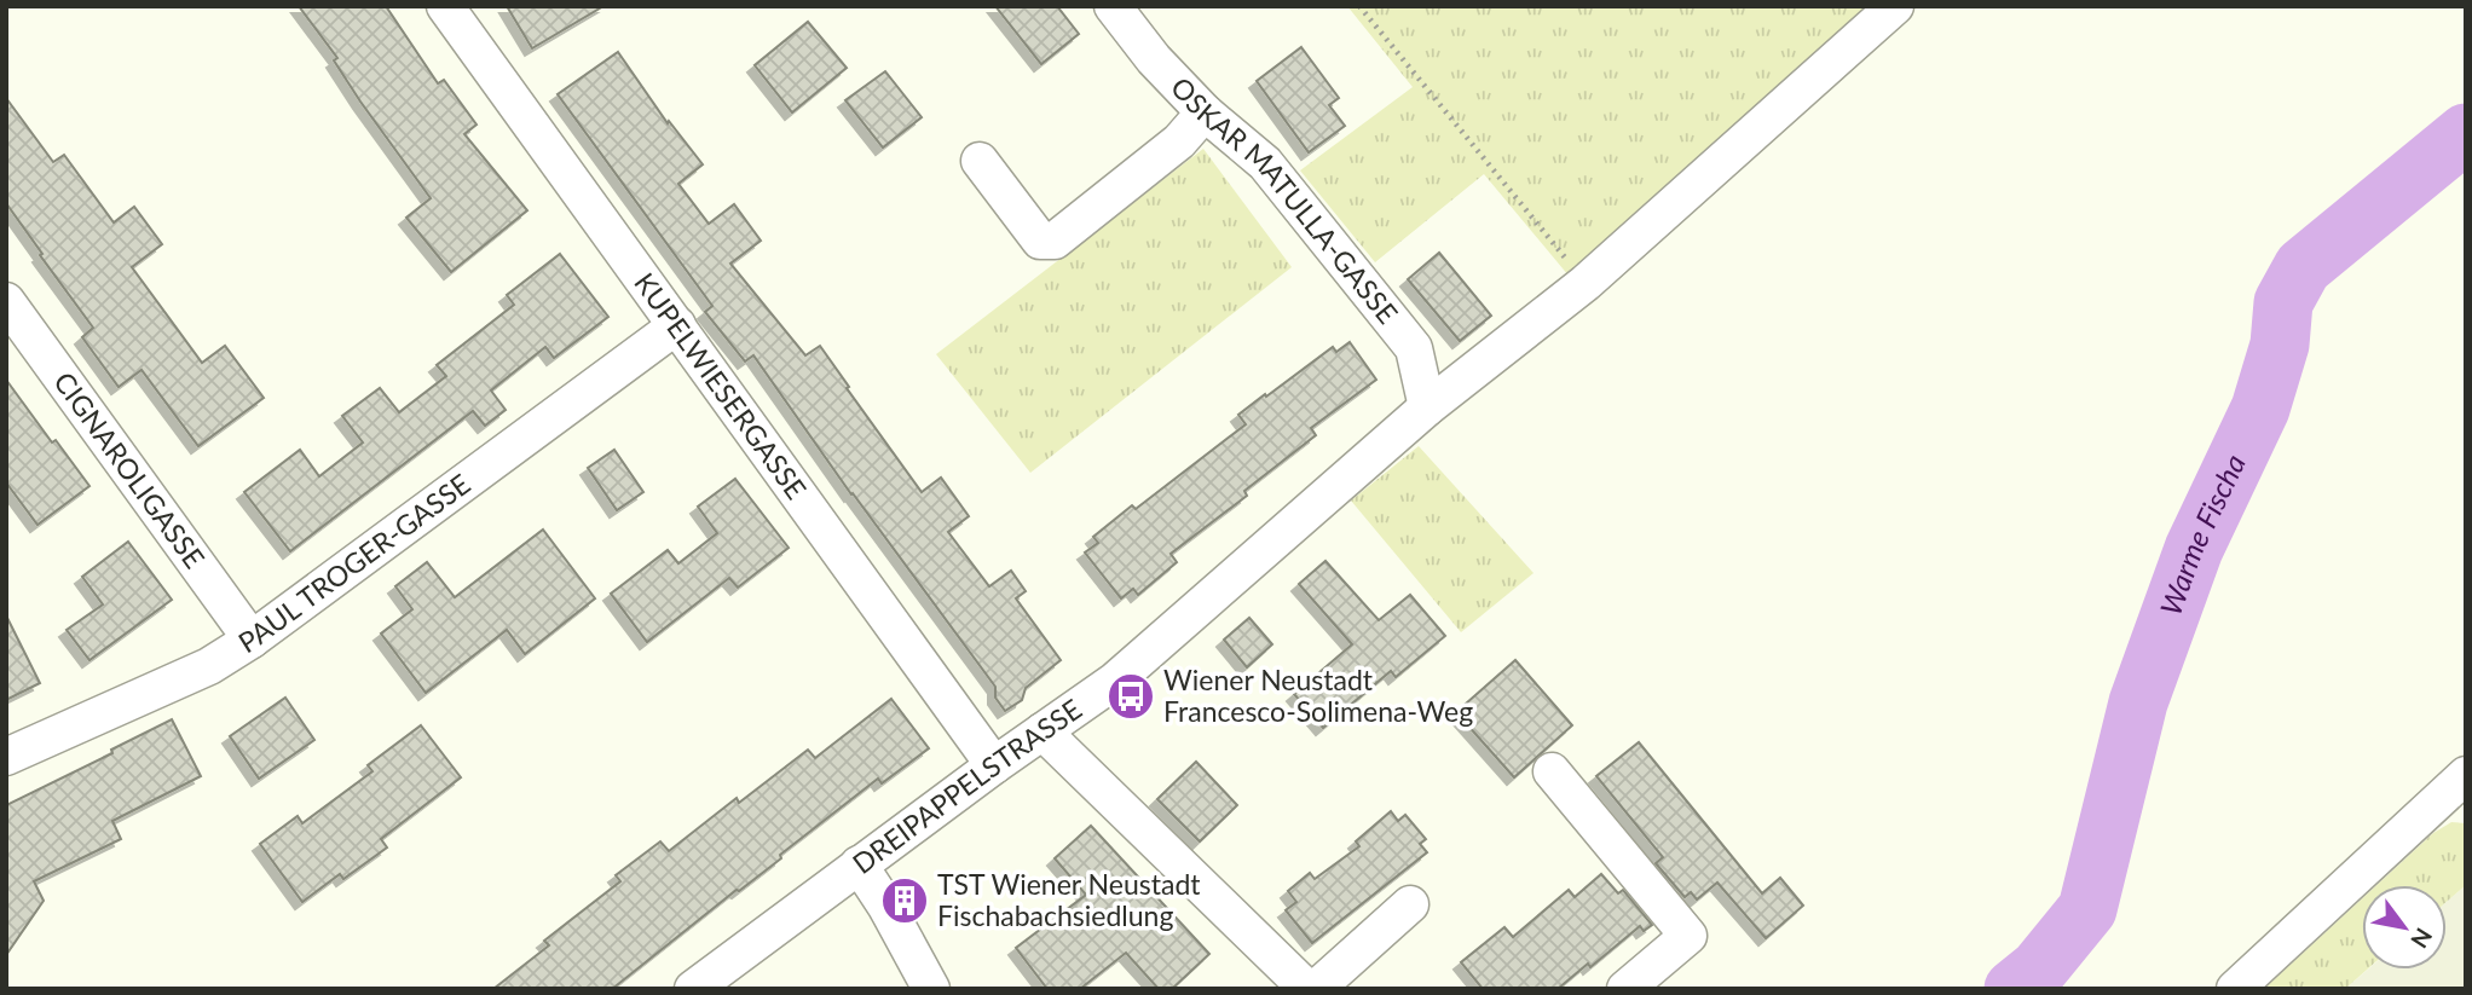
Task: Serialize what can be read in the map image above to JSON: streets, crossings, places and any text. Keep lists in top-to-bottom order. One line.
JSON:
{"streets":{"street":["OSKAR MATULLA-GASSE","KUPELWIESERGASSE","CIGNAROLIGASSE","PAUL TROGER-GASSE","DREIPAPPELSTRASSE"]},"crossings":[["OSKAR MATULLA-GASSE","DREIPAPPELSTRASSE"],["KUPELWIESERGASSE","PAUL TROGER-GASSE"],["KUPELWIESERGASSE","DREIPAPPELSTRASSE"],["CIGNAROLIGASSE","PAUL TROGER-GASSE"]],"water":["Warme Fischa"],"places":{"bus stop":["Wiener Neustadt Francesco-Solimena-Weg"],"building":["TST Wiener Neustadt Fischabachsiedlung"]},"north":"bottom right"}
